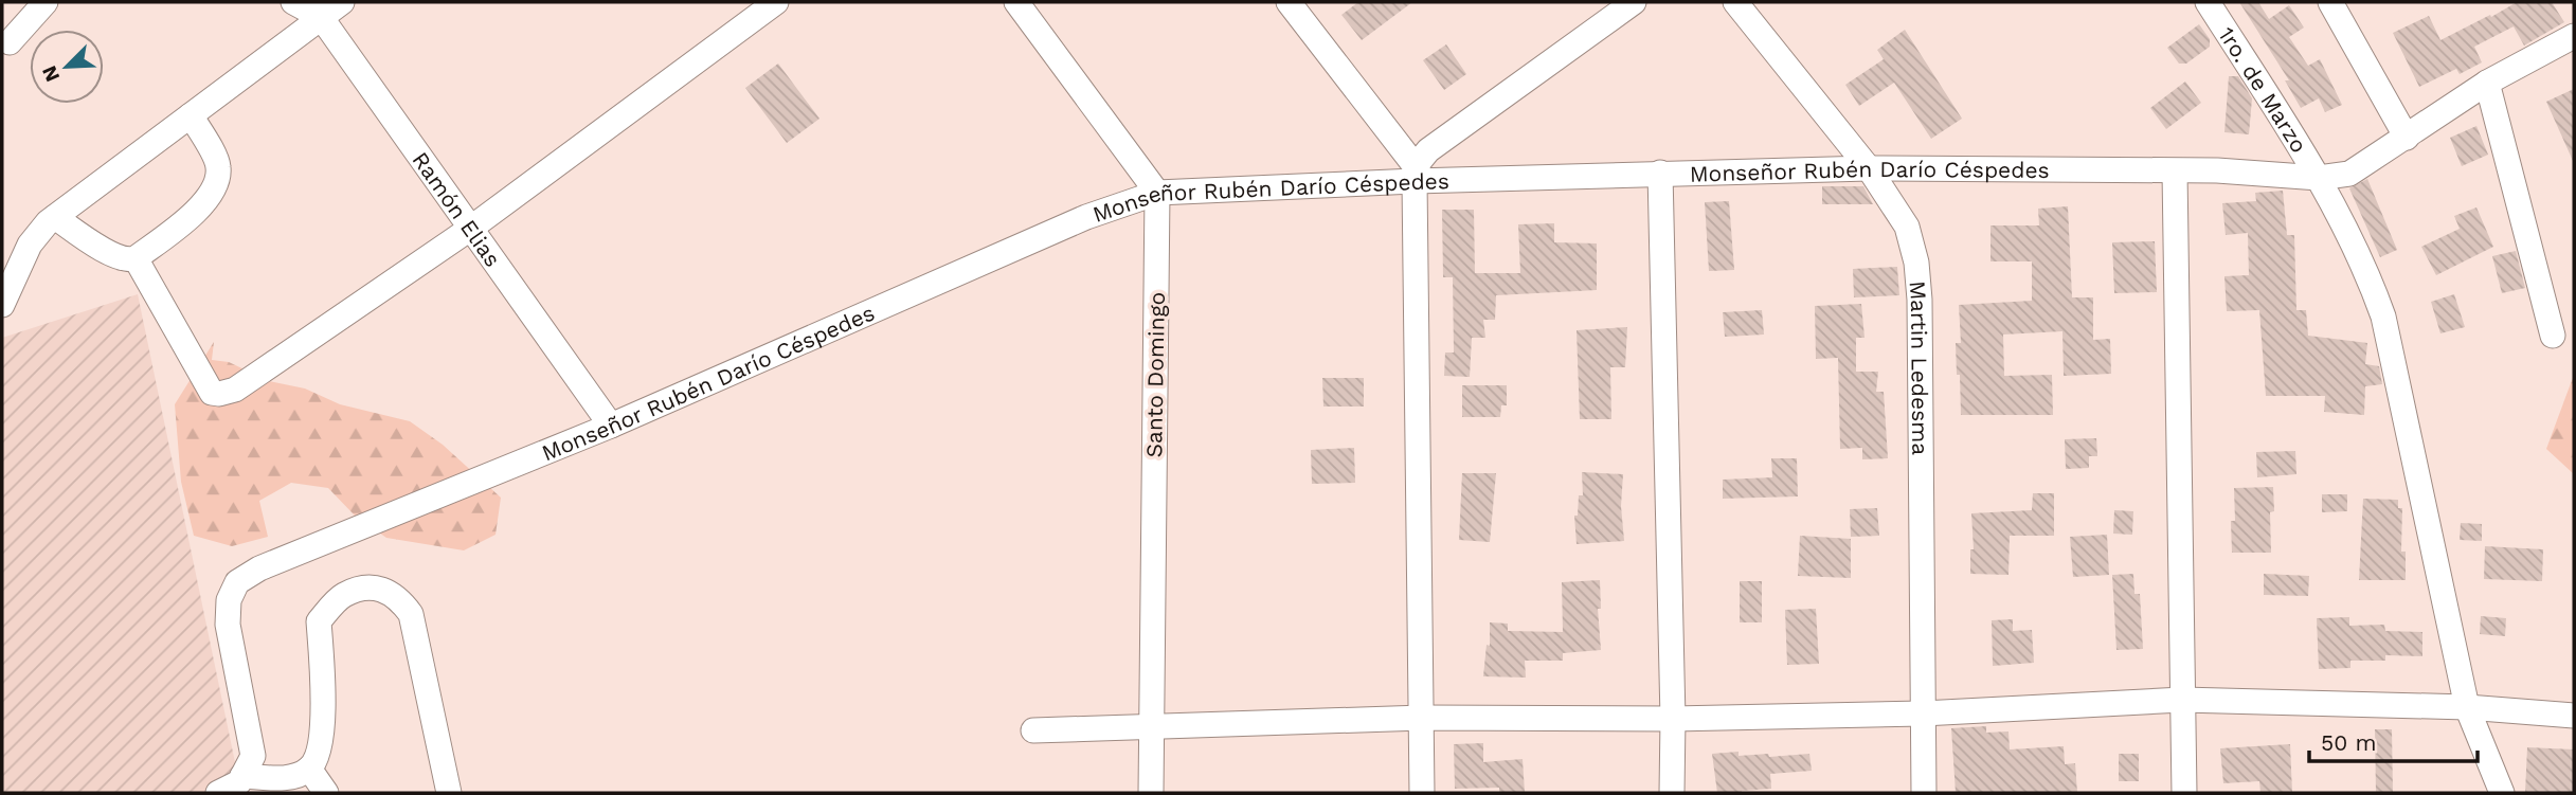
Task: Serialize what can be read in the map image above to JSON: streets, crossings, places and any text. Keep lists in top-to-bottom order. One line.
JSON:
{"streets":{"street":["1ro. de Marzo","Monseñor Rubén Darío Céspedes","Ramón Elias","Martin Ledesma","Santo Domingo"]},"crossings":[["1ro. de Marzo","Monseñor Rubén Darío Céspedes"],["Monseñor Rubén Darío Céspedes","Ramón Elias"],["Monseñor Rubén Darío Céspedes","Martin Ledesma"],["Monseñor Rubén Darío Céspedes","Santo Domingo"]],"scale_bar":"50 m","north":"bottom left"}
